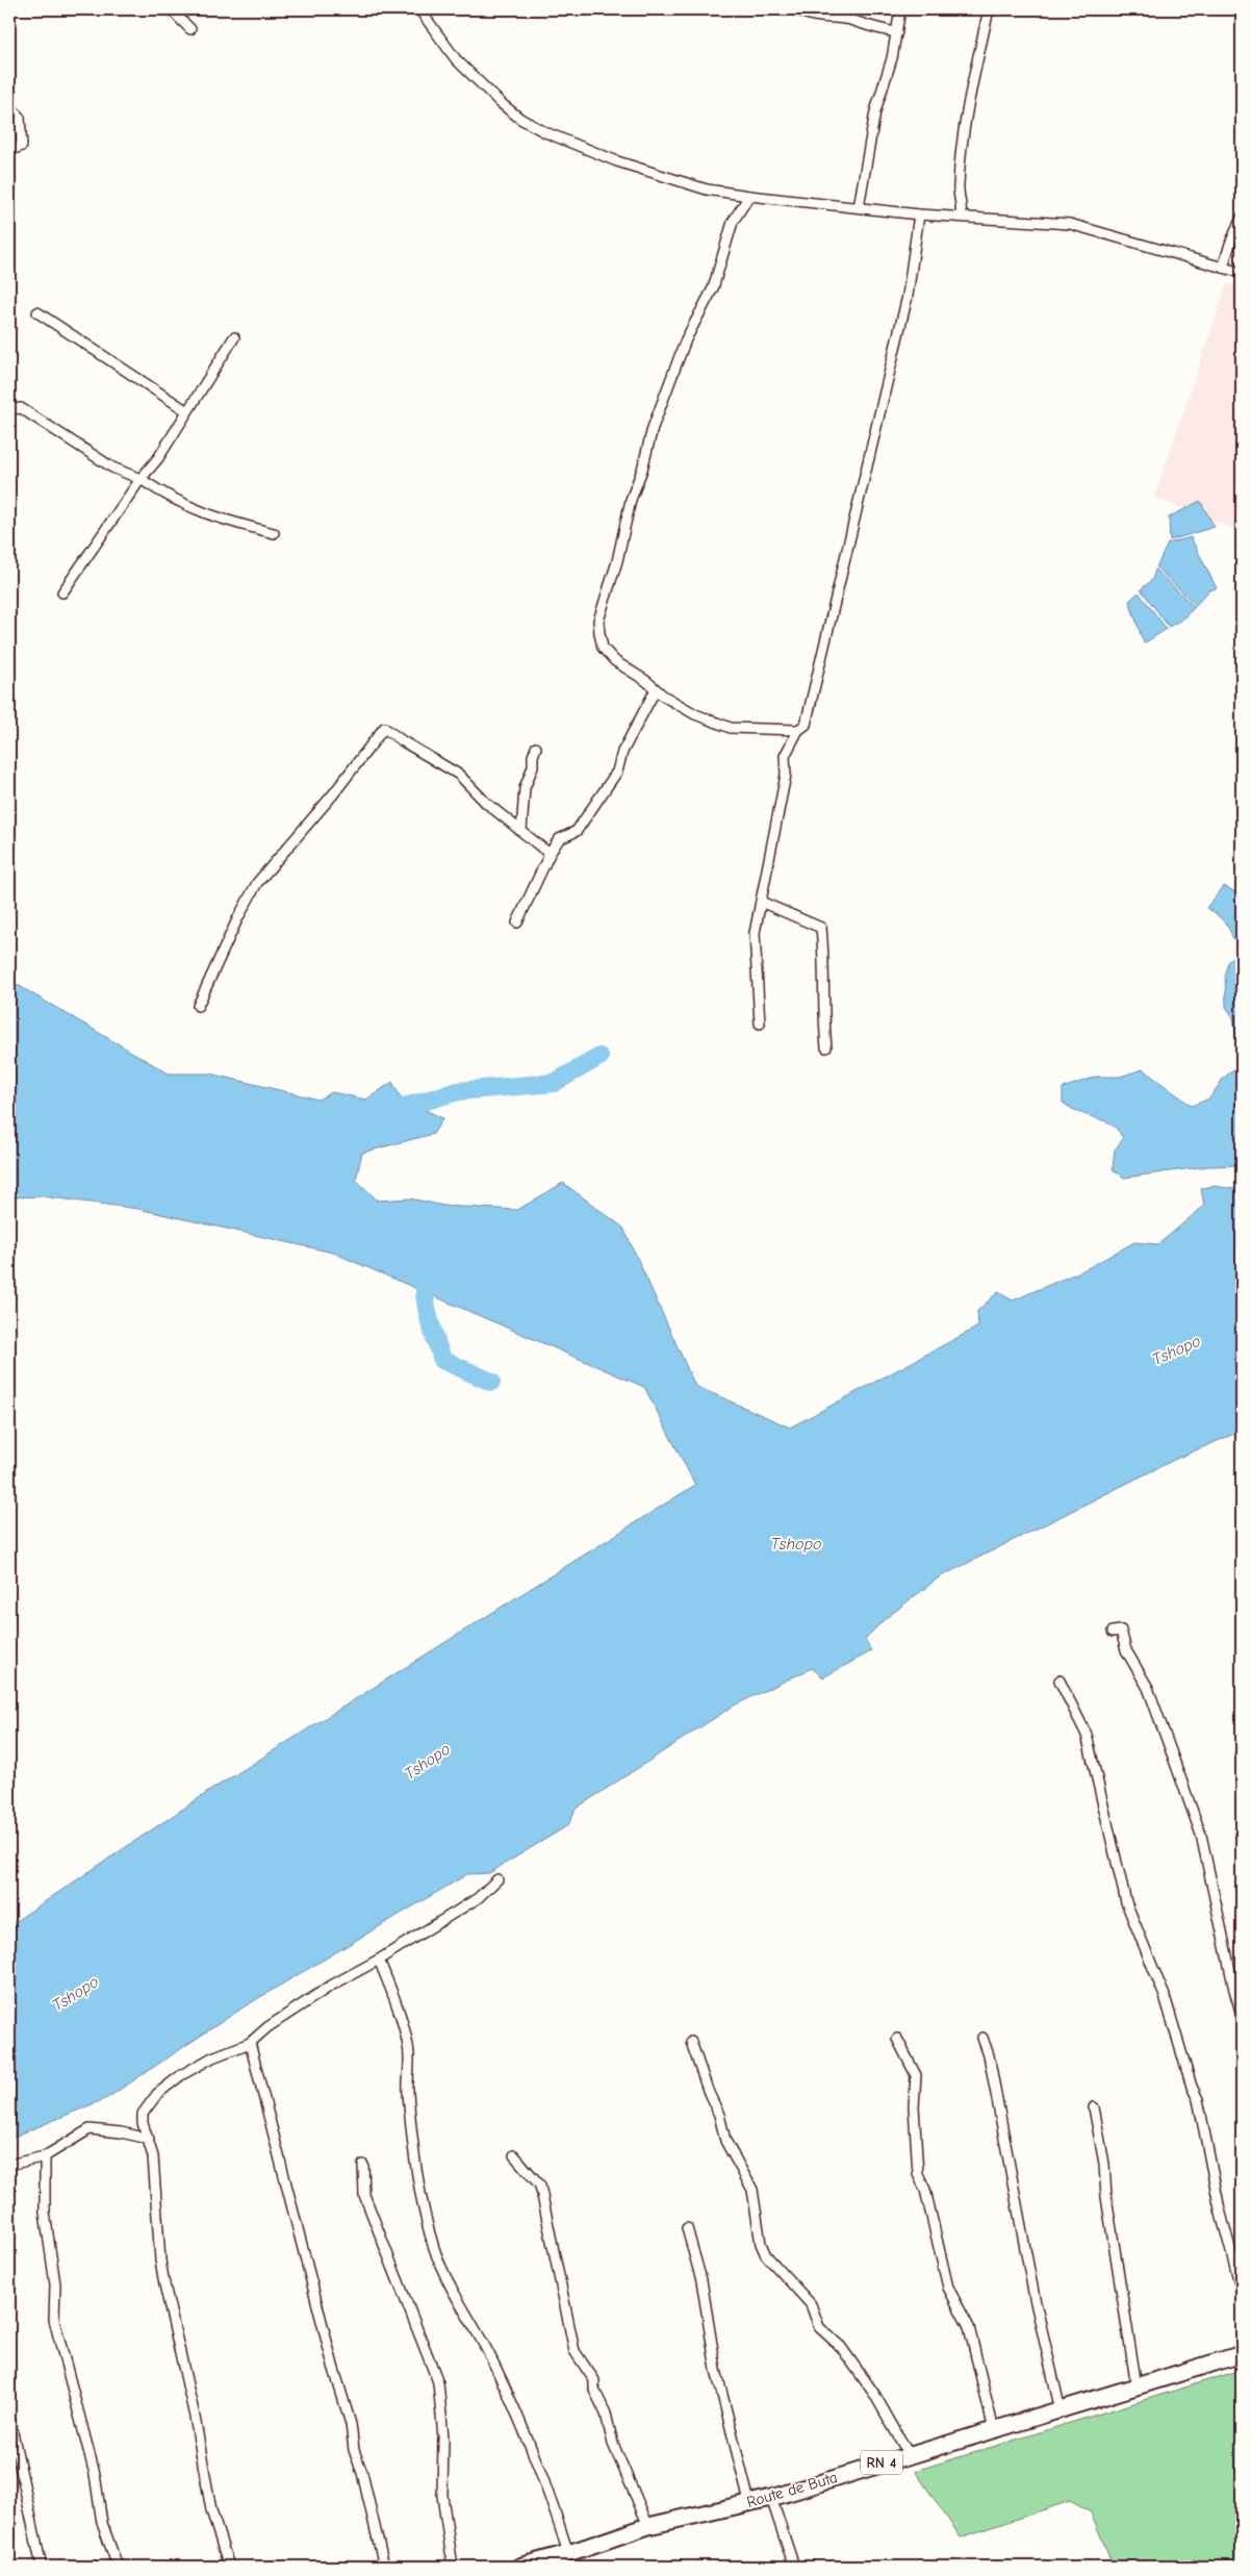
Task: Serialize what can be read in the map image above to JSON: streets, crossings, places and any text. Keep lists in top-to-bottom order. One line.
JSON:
{"streets":{"highway":["RN 4","Route de Buta"]},"water":["Tshopo"]}
